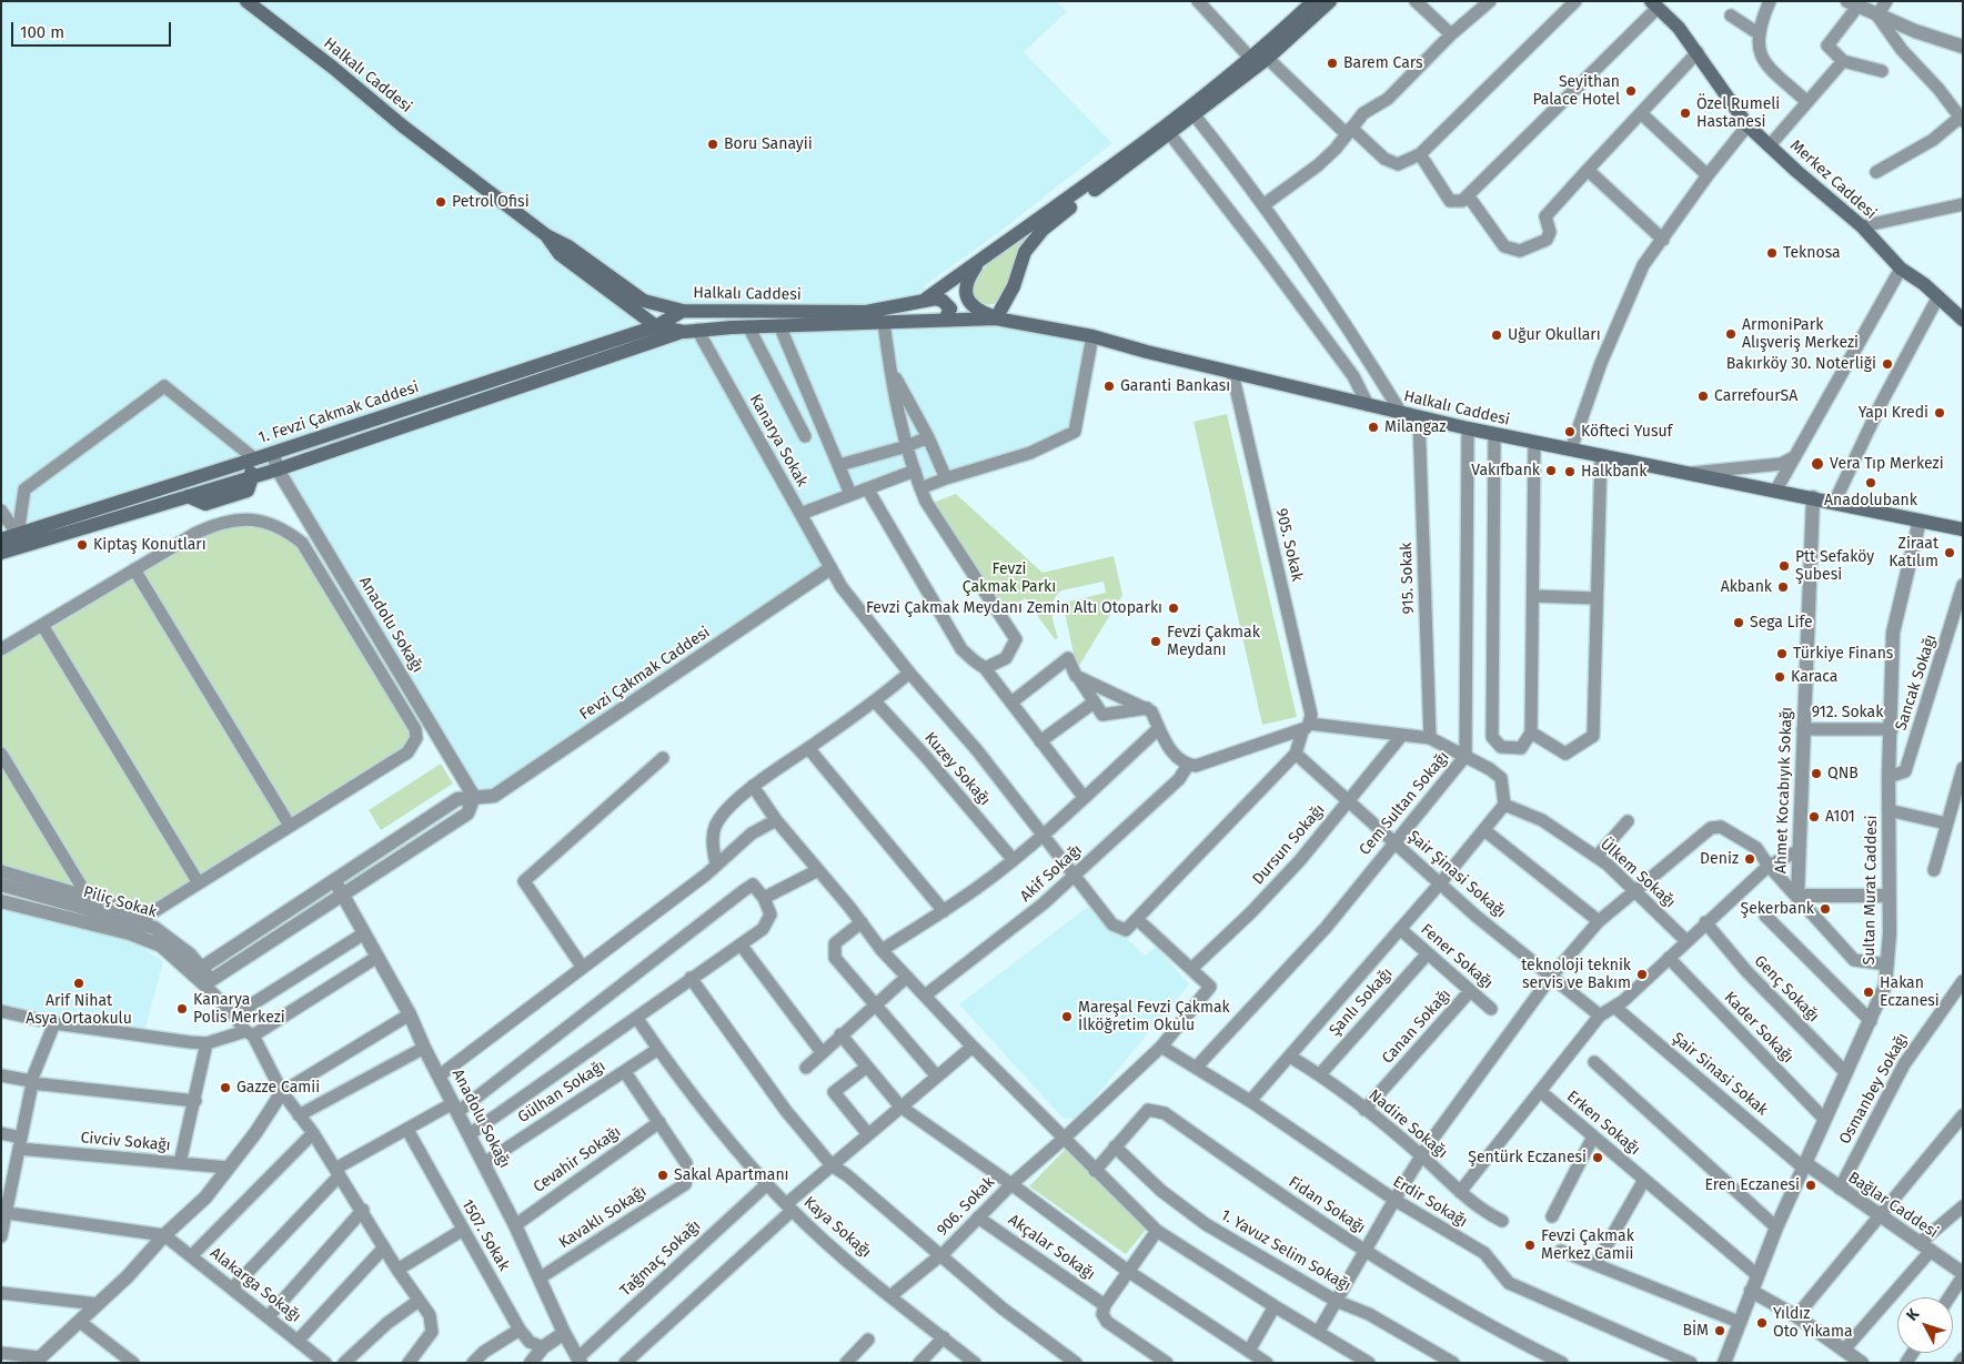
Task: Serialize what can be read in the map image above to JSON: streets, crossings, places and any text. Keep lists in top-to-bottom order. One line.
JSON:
{"streets":{"main road":["Halkalı Caddesi","Merkez Caddesi","1. Fevzi Çakmak Caddesi"],"street":["Kanarya Sokak","905. Sokak","915. Sokak","Anadolu Sokağı","Fevzi Çakmak Caddesi","Sancak Sokağı","912. Sokak","Kuzey Sokağı","Ahmet Kocabıyık Sokağı","Cem Sultan Sokağı","Dursun Sokağı","Akif Sokağı","Ülkem Sokağı","Şair Şinasi Sokağı","Sultan Murat Caddesi","Piliç Sokak","Fener Sokağı","Genç Sokağı","Şanlı Sokağı","Canan Sokağı","Kader Sokağı","Şair Sinasi Sokak","Osmanbey Sokağı","Gülhan Sokağı","Erken Sokağı","Nadire Sokağı","Civciv Sokağı","Cevahir Sokağı","Erdir Sokağı","Fidan Sokağı","Bağlar Caddesi","906. Sokak","Kavaklı Sokağı","Kaya Sokağı","1507. Sokak","Akçalar Sokağı","1. Yavuz Selim Sokağı","Tağmaç Sokağı","Alakarga Sokağı"]},"crossings":[["Halkalı Caddesi","1. Fevzi Çakmak Caddesi"],["Halkalı Caddesi","Kanarya Sokak"],["Halkalı Caddesi","905. Sokak"],["Halkalı Caddesi","915. Sokak"],["Halkalı Caddesi","Ahmet Kocabıyık Sokağı"],["Halkalı Caddesi","Cem Sultan Sokağı"],["Halkalı Caddesi","Sultan Murat Caddesi"],["1. Fevzi Çakmak Caddesi","Anadolu Sokağı"],["Kanarya Sokak","Fevzi Çakmak Caddesi"],["Kanarya Sokak","Akif Sokağı"],["Anadolu Sokağı","Fevzi Çakmak Caddesi"],["Anadolu Sokağı","Gülhan Sokağı"],["Anadolu Sokağı","Cevahir Sokağı"],["Anadolu Sokağı","Kavaklı Sokağı"],["Anadolu Sokağı","Tağmaç Sokağı"],["Sancak Sokağı","Sultan Murat Caddesi"],["912. Sokak","Ahmet Kocabıyık Sokağı"],["912. Sokak","Sultan Murat Caddesi"],["Ahmet Kocabıyık Sokağı","Sultan Murat Caddesi"],["Cem Sultan Sokağı","Şair Şinasi Sokağı"],["Cem Sultan Sokağı","Erdir Sokağı"],["Dursun Sokağı","Şair Şinasi Sokağı"],["Dursun Sokağı","906. Sokak"],["Sultan Murat Caddesi","Genç Sokağı"],["Sultan Murat Caddesi","Kader Sokağı"],["Sultan Murat Caddesi","Şair Sinasi Sokak"],["Sultan Murat Caddesi","Erken Sokağı"],["Sultan Murat Caddesi","Bağlar Caddesi"],["Fener Sokağı","Şanlı Sokağı"],["Fener Sokağı","Canan Sokağı"],["Şanlı Sokağı","Nadire Sokağı"],["Canan Sokağı","Nadire Sokağı"],["Şair Sinasi Sokak","Bağlar Caddesi"],["Osmanbey Sokağı","Bağlar Caddesi"],["Gülhan Sokağı","Kavaklı Sokağı"],["Gülhan Sokağı","Kaya Sokağı"],["Cevahir Sokağı","Kavaklı Sokağı"],["Erdir Sokağı","906. Sokak"],["Fidan Sokağı","1. Yavuz Selim Sokağı"],["906. Sokak","Kaya Sokağı"],["906. Sokak","Akçalar Sokağı"],["Kaya Sokağı","Tağmaç Sokağı"]],"parks":["Fevzi Çakmak Parkı"],"places":["Barem Cars","Seyithan Palace Hotel","Özel Rumeli Hastanesi","Boru Sanayii","Petrol Ofisi","Teknosa","ArmoniPark Alışveriş Merkezi","Uğur Okulları","Bakırköy 30. Noterliği","Garanti Bankası","CarrefourSA","Yapı Kredi","Milangaz","Köfteci Yusuf","Vera Tıp Merkezi","Vakıfbank","Halkbank","Anadolubank","Kiptaş Konutları","Ziraat Katılım","Ptt Sefaköy Şubesi","Akbank","Fevzi Çakmak Meydanı Zemin Altı Otoparkı","Sega Life","Fevzi Çakmak Meydanı","Türkiye Finans","Karaca","QNB","A101","Deniz","Şekerbank","teknoloji teknik servis ve Bakım","Arif Nihat Asya Ortaokulu","Hakan Eczanesi","Kanarya Polis Merkezi","Mareşal Fevzi Çakmak İlköğretim Okulu","Gazze Camii","Şentürk Eczanesi","Sakal Apartmanı","Eren Eczanesi","Fevzi Çakmak Merkez Camii","Yıldız Oto Yıkama","BİM"],"scale_bar":"100 m","north":"top left"}
